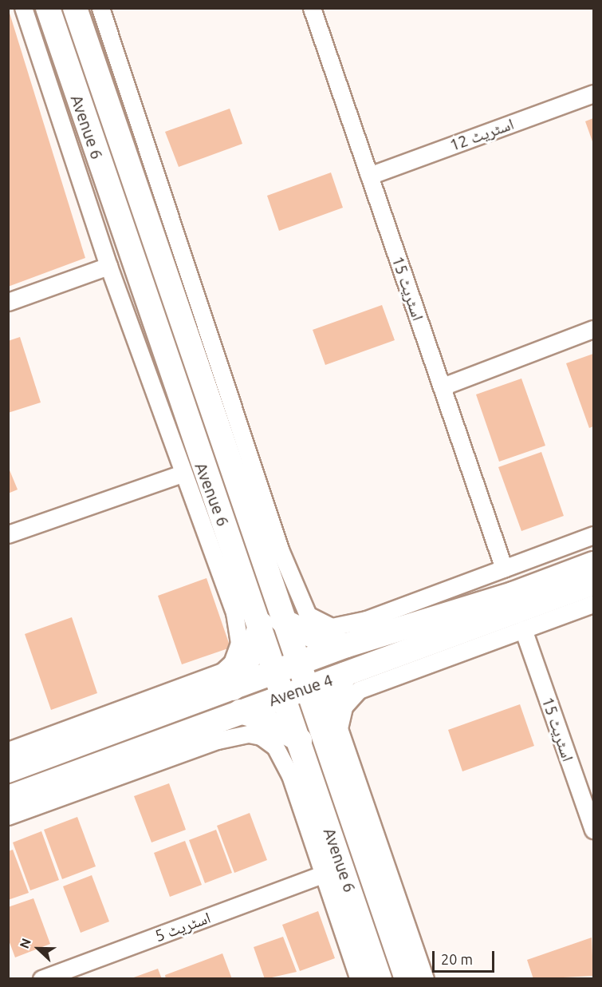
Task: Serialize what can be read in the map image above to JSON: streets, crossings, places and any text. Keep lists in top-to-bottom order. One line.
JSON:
{"streets":{"main road":["Avenue 6","Avenue 4"],"street":["اسٹریٹ 12","اسٹریٹ 15","اسٹریٹ 5"]},"crossings":[["Avenue 6","Avenue 4"],["اسٹریٹ 12","اسٹریٹ 15"]],"scale_bar":"20 m","north":"left"}
